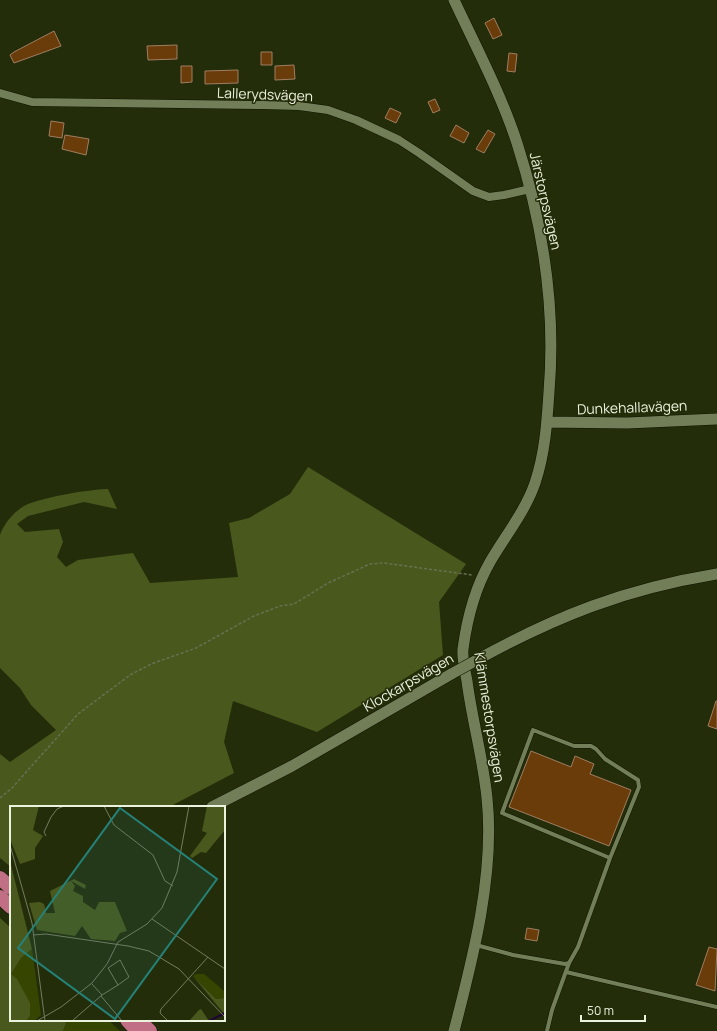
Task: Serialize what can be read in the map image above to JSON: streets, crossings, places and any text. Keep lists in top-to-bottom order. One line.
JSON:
{"streets":{"street":["Lallerydsvägen","Järstorpsvägen","Dunkehallavägen","Klockarpsvägen","Klämmestorpsvägen"]},"crossings":[["Lallerydsvägen","Järstorpsvägen"],["Järstorpsvägen","Dunkehallavägen"],["Järstorpsvägen","Klämmestorpsvägen"],["Dunkehallavägen","Klämmestorpsvägen"]],"scale_bar":"50 m"}
